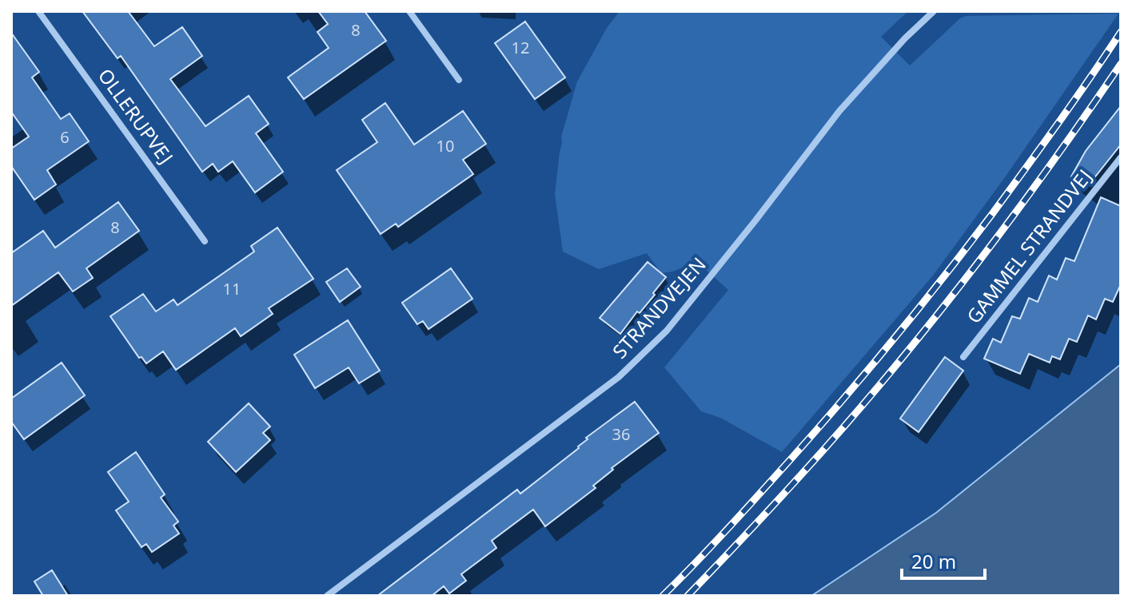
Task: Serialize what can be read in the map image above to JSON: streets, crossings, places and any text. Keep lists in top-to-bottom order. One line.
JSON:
{"streets":{"street":["OLLERUPVEJ","GAMMEL STRANDVEJ","STRANDVEJEN"]},"house_numbers":["8","12","6","10","8","11","36"],"scale_bar":"20 m"}
